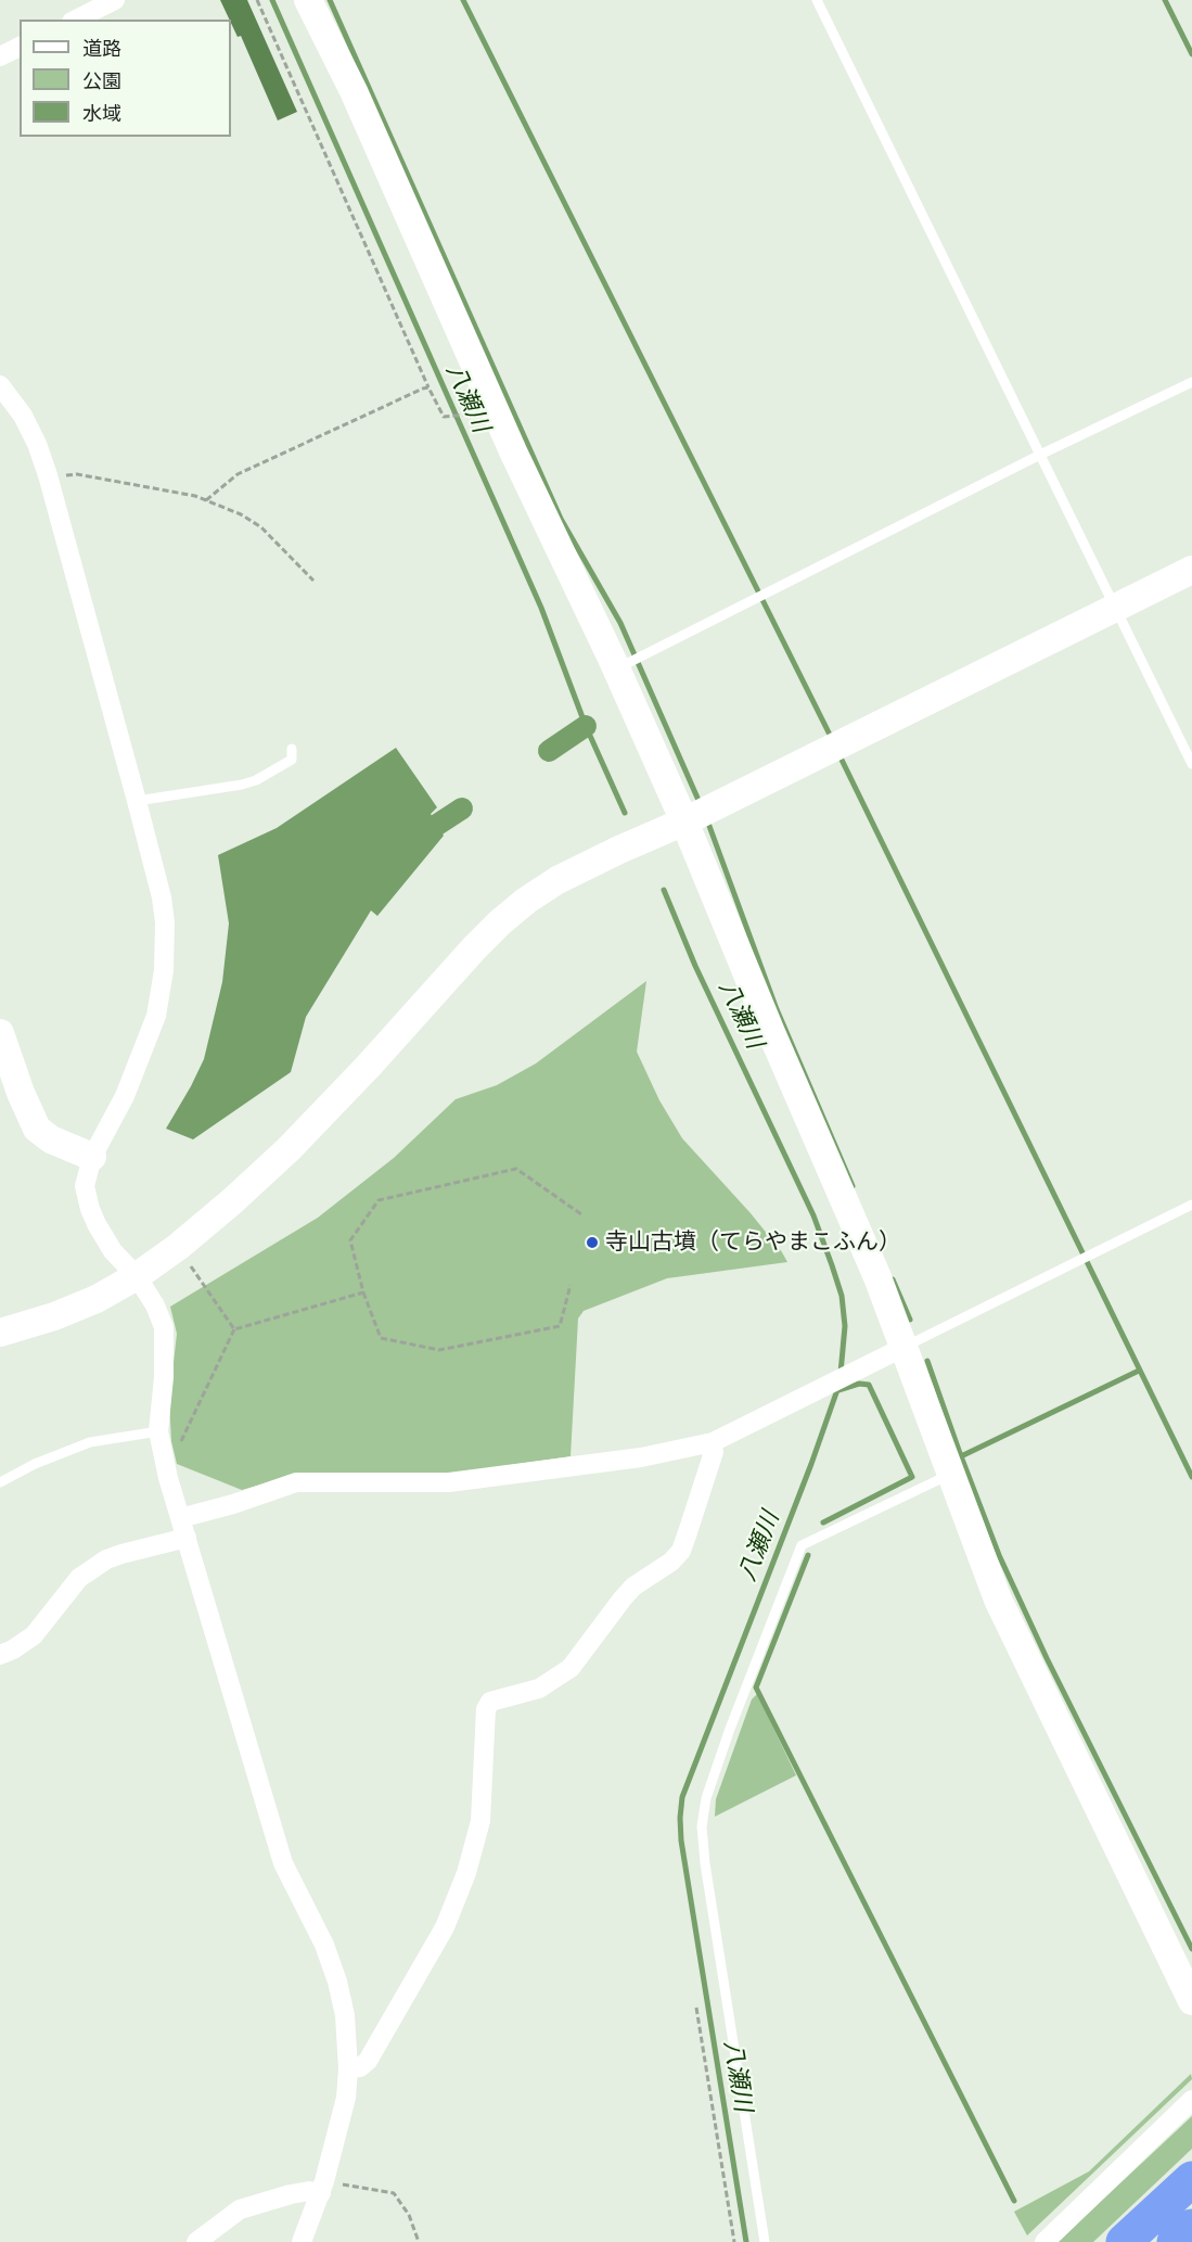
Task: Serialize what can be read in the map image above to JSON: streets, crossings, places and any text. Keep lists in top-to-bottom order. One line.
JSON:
{"water":["八瀬川"],"places":["寺山古墳（てらやまこふん）"],"legend":["道路","公園","水域"]}
